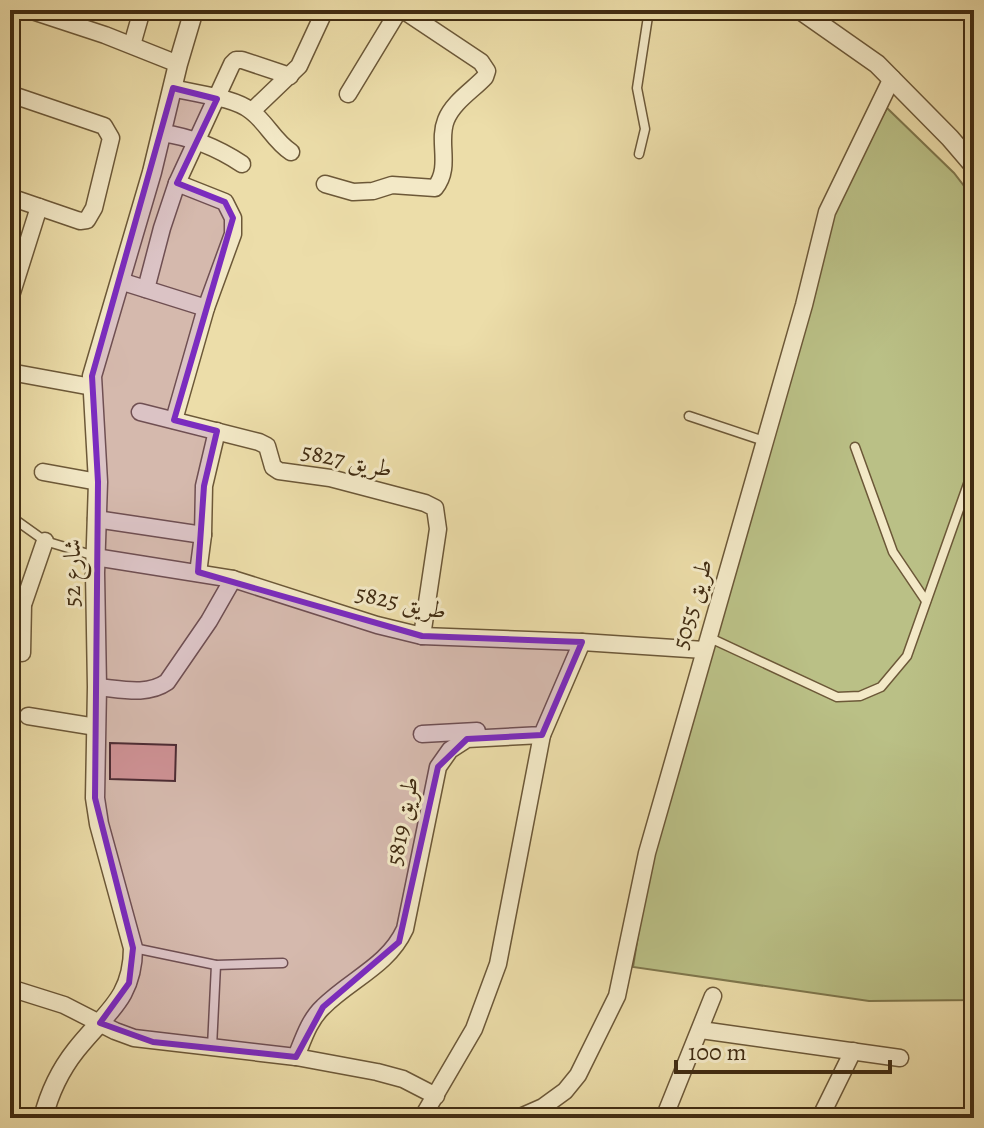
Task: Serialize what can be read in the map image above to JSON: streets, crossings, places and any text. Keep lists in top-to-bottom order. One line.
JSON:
{"streets":{"street":["طريق 5827","شارع 52","طريق 5825","طريق 5055","طريق 5819"]},"crossings":[["طريق 5827","طريق 5825"],["شارع 52","طريق 5825"],["طريق 5825","طريق 5055"]],"scale_bar":"100 m"}
